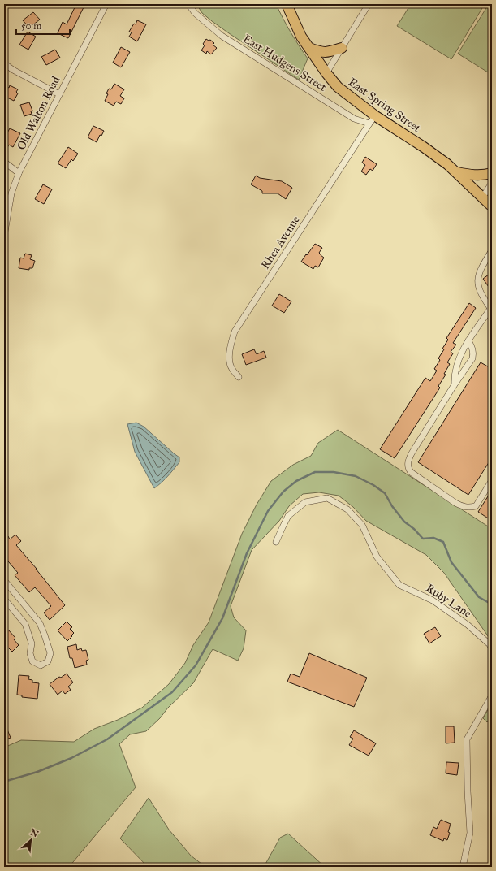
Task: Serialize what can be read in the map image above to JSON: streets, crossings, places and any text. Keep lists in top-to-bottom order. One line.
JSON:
{"streets":{"main road":["East Spring Street"],"street":["East Hudgens Street","Old Walton Road","Rhea Avenue","Ruby Lane"]},"crossings":[["East Hudgens Street","East Spring Street"],["East Hudgens Street","Rhea Avenue"],["East Spring Street","Rhea Avenue"]],"scale_bar":"50 m","north":"top right"}
